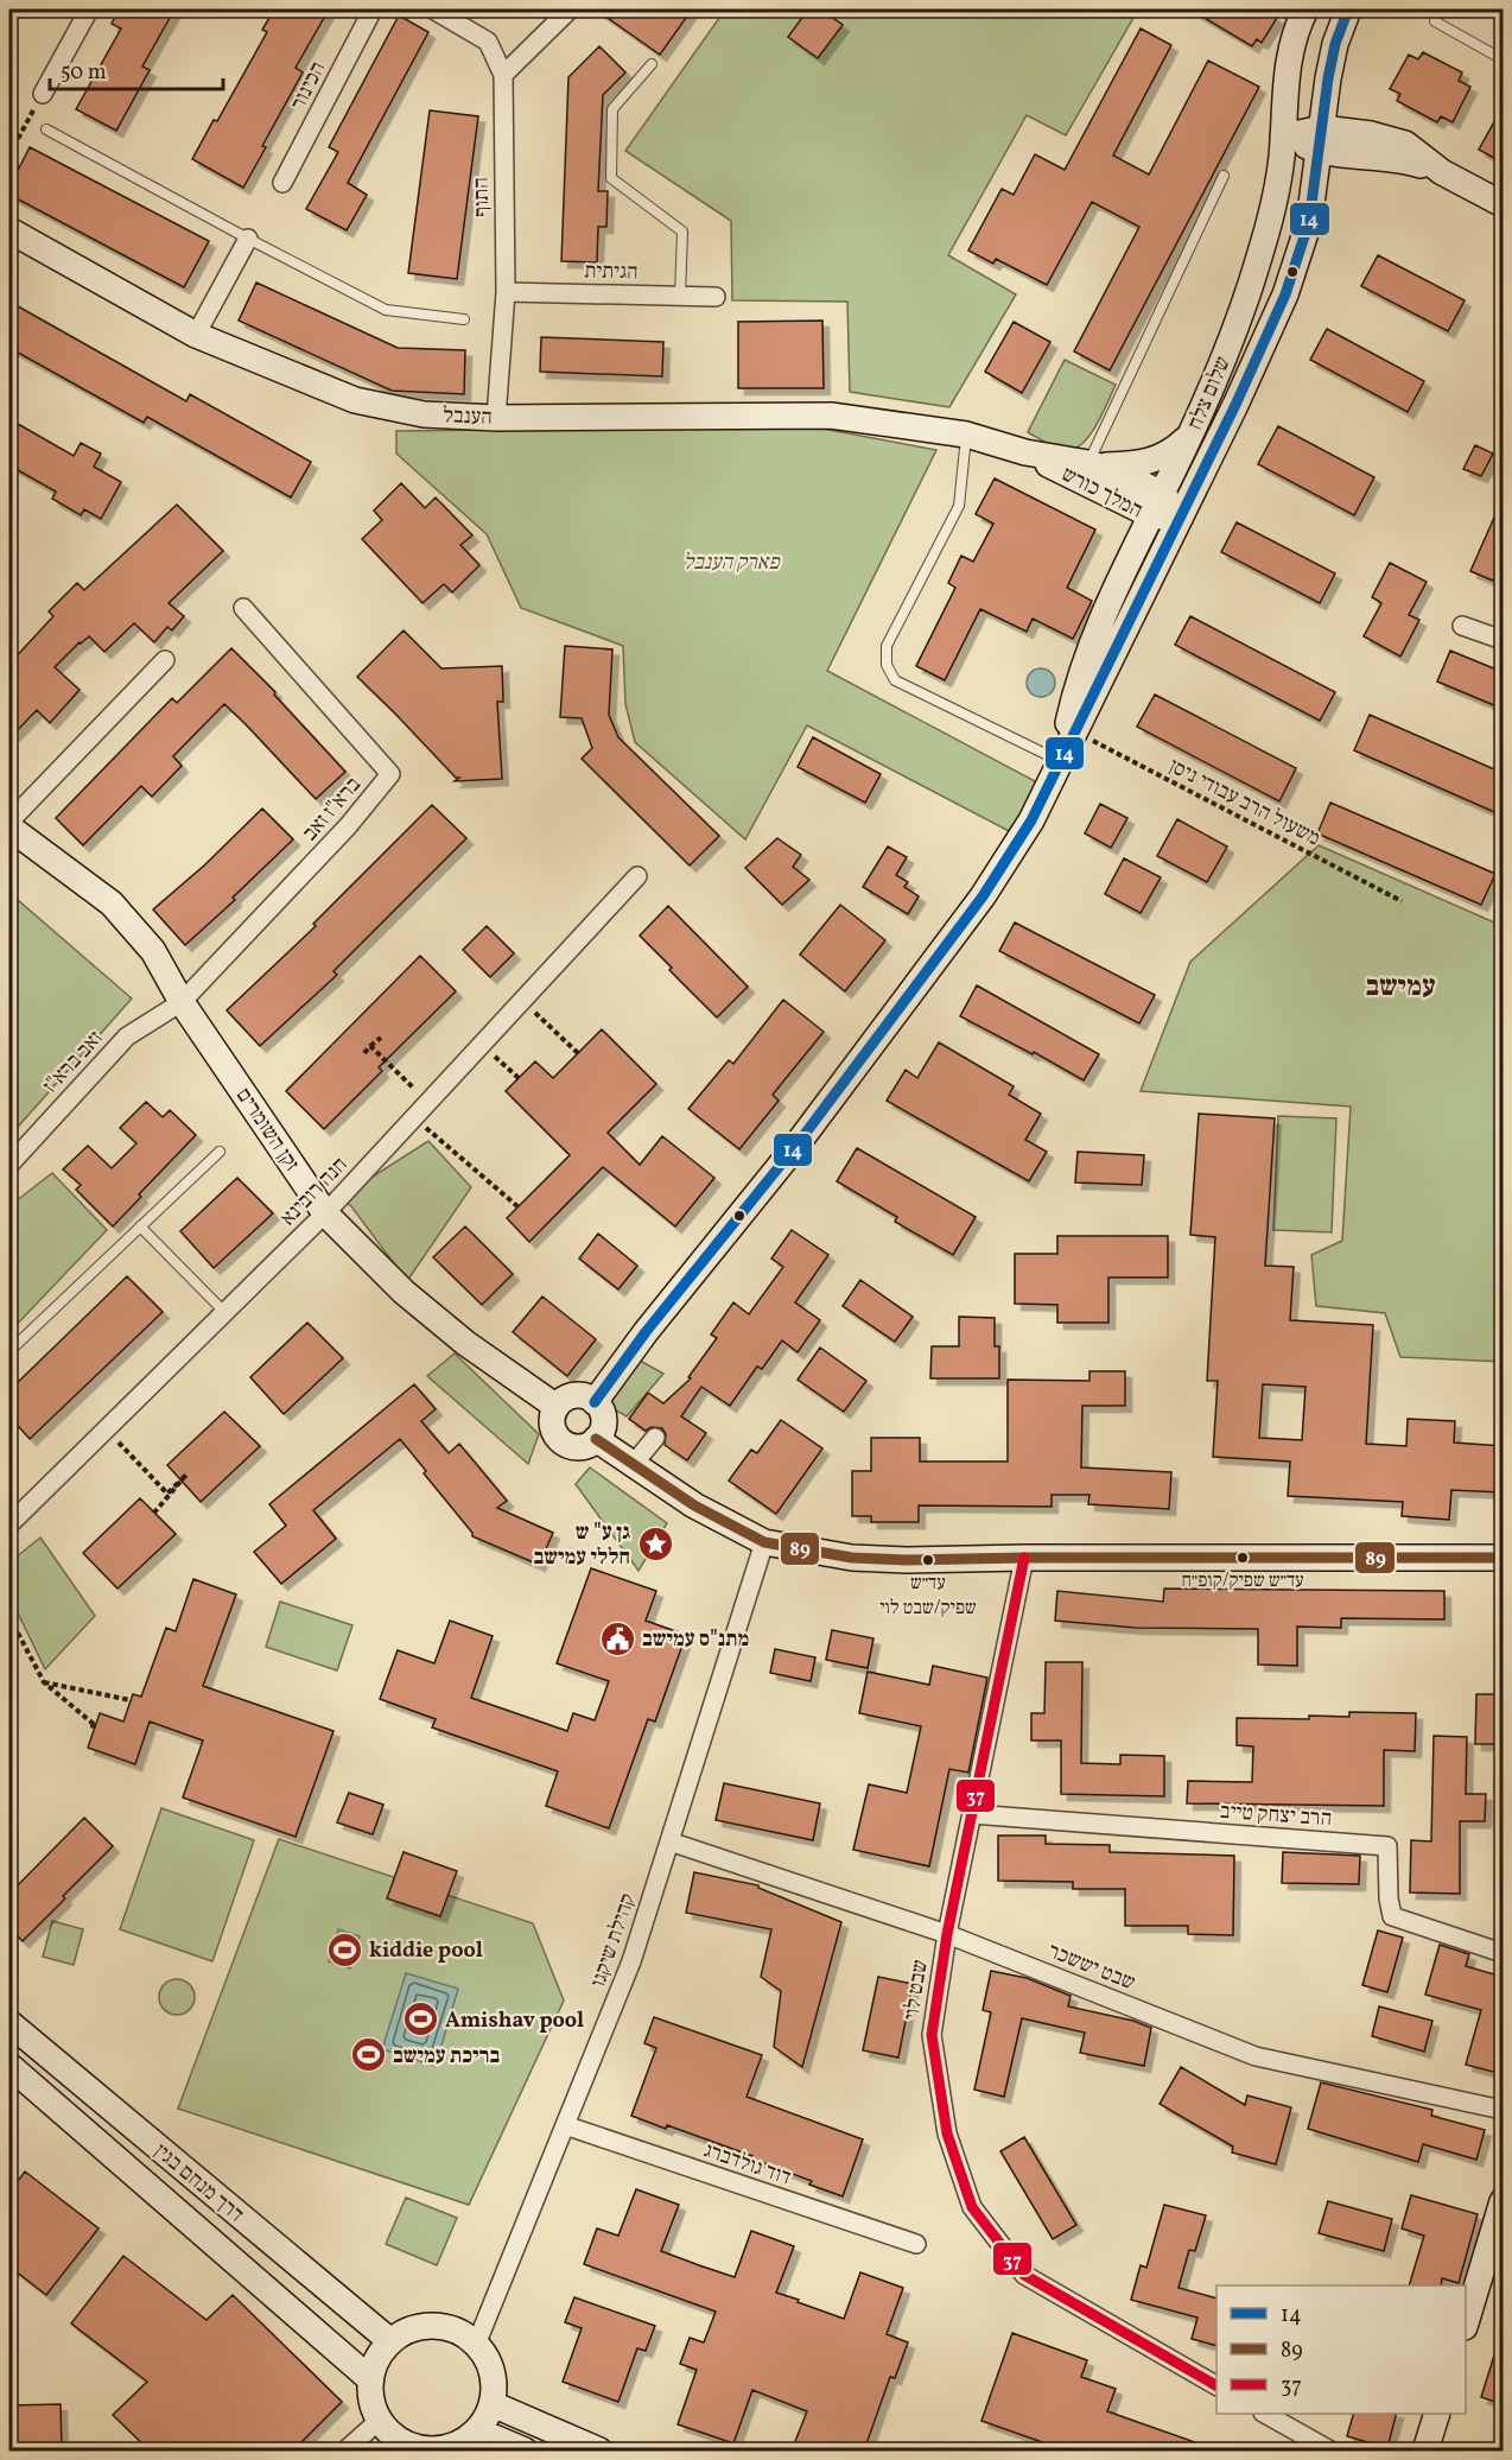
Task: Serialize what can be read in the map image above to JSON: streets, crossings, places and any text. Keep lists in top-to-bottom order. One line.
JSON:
{"streets":{"street":["הכינור","התוף","הגיתית","שלום צלח","הענבל","המלך כורש","ברא\"ז זאב","זאב ברא\"ז","זקן השומרים","חנה רובינא","הרב יצחק טייב","קהילת שיקגו","שבט יששכר","שבט לוי","דוד גולדברג","דרך מנחם בגין"],"path":["משעול הרב עבודי ניסן"]},"crossings":[["התוף","הגיתית"],["התוף","הענבל"],["שלום צלח","המלך כורש"],["שלום צלח","משעול הרב עבודי ניסן"],["שלום צלח","זקן השומרים"],["הענבל","המלך כורש"],["ברא\"ז זאב","זאב ברא\"ז"],["ברא\"ז זאב","זקן השומרים"],["זאב ברא\"ז","זקן השומרים"],["זקן השומרים","חנה רובינא"],["הרב יצחק טייב","שבט לוי"],["קהילת שיקגו","שבט יששכר"],["קהילת שיקגו","דוד גולדברג"],["קהילת שיקגו","דרך מנחם בגין"],["שבט יששכר","שבט לוי"]],"districts":["עמישב"],"parks":["פארק הענבל"],"places":{"place":["גן ע\" ש חללי עמישב"],"other":["עד״ש שפיק/קופ״ח","עד״ש שפיק/שבט לוי"],"public building":["מתנ\"ס עמישב"],"sports":["kiddie pool","Amishav pool","בריכת עמישב"]},"lines":["transit line 14","transit line 89","transit line 37"],"legend":["14","89","37"],"scale_bar":"50 m"}
